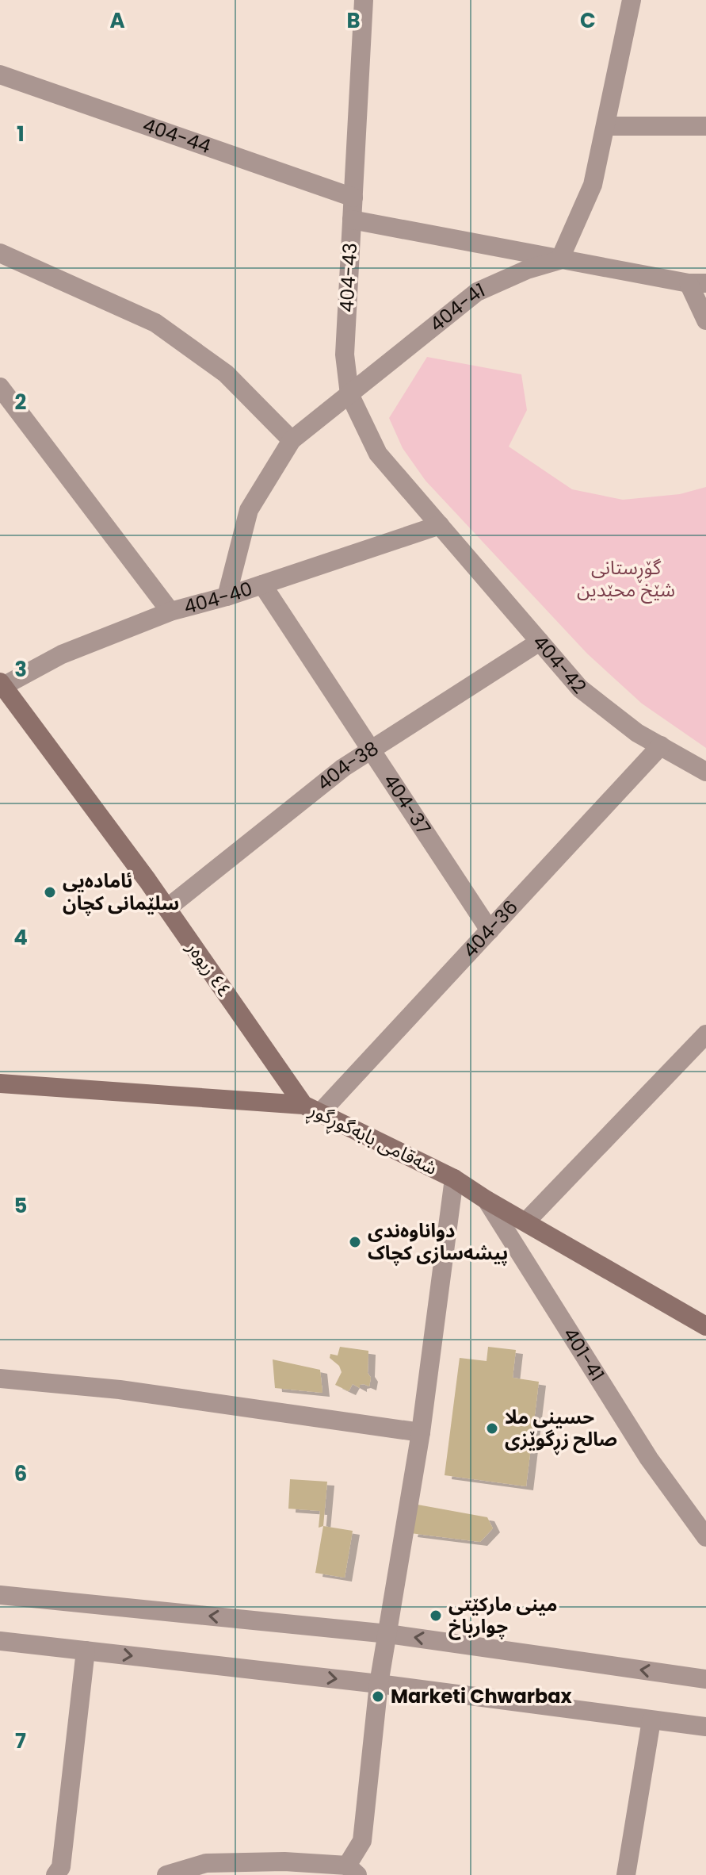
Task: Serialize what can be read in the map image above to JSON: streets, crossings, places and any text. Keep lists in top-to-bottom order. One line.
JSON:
{"streets":{"street":["404-44","404-43","404-41","404-40","404-42","404-38","404-37","404-36","٤٤ زیوەر","شەقامی بابەگوڕگوڕ","401-41"]},"crossings":[["404-44","404-43"],["404-43","404-41"],["404-43","404-40"],["404-43","404-42"],["404-41","404-40"],["404-40","404-42"],["404-40","404-37"],["404-40","٤٤ زیوەر"],["404-42","404-38"],["404-42","404-36"],["404-38","404-37"],["404-38","٤٤ زیوەر"],["404-37","404-36"],["404-36","٤٤ زیوەر"],["404-36","شەقامی بابەگوڕگوڕ"],["٤٤ زیوەر","شەقامی بابەگوڕگوڕ"],["شەقامی بابەگوڕگوڕ","401-41"]],"parks":["گۆڕستانی شێخ محێدین"],"places":["ئامادەیی سلێمانی کچان","دواناوەندی پیشەسازی کچاک","حسینی ملا صالح زڕگوێزی","مینی مارکێتی چوارباخ","Marketi Chwarbax"],"grid":{"columns":["A","B","C"],"rows":["1","2","3","4","5","6","7"]}}
